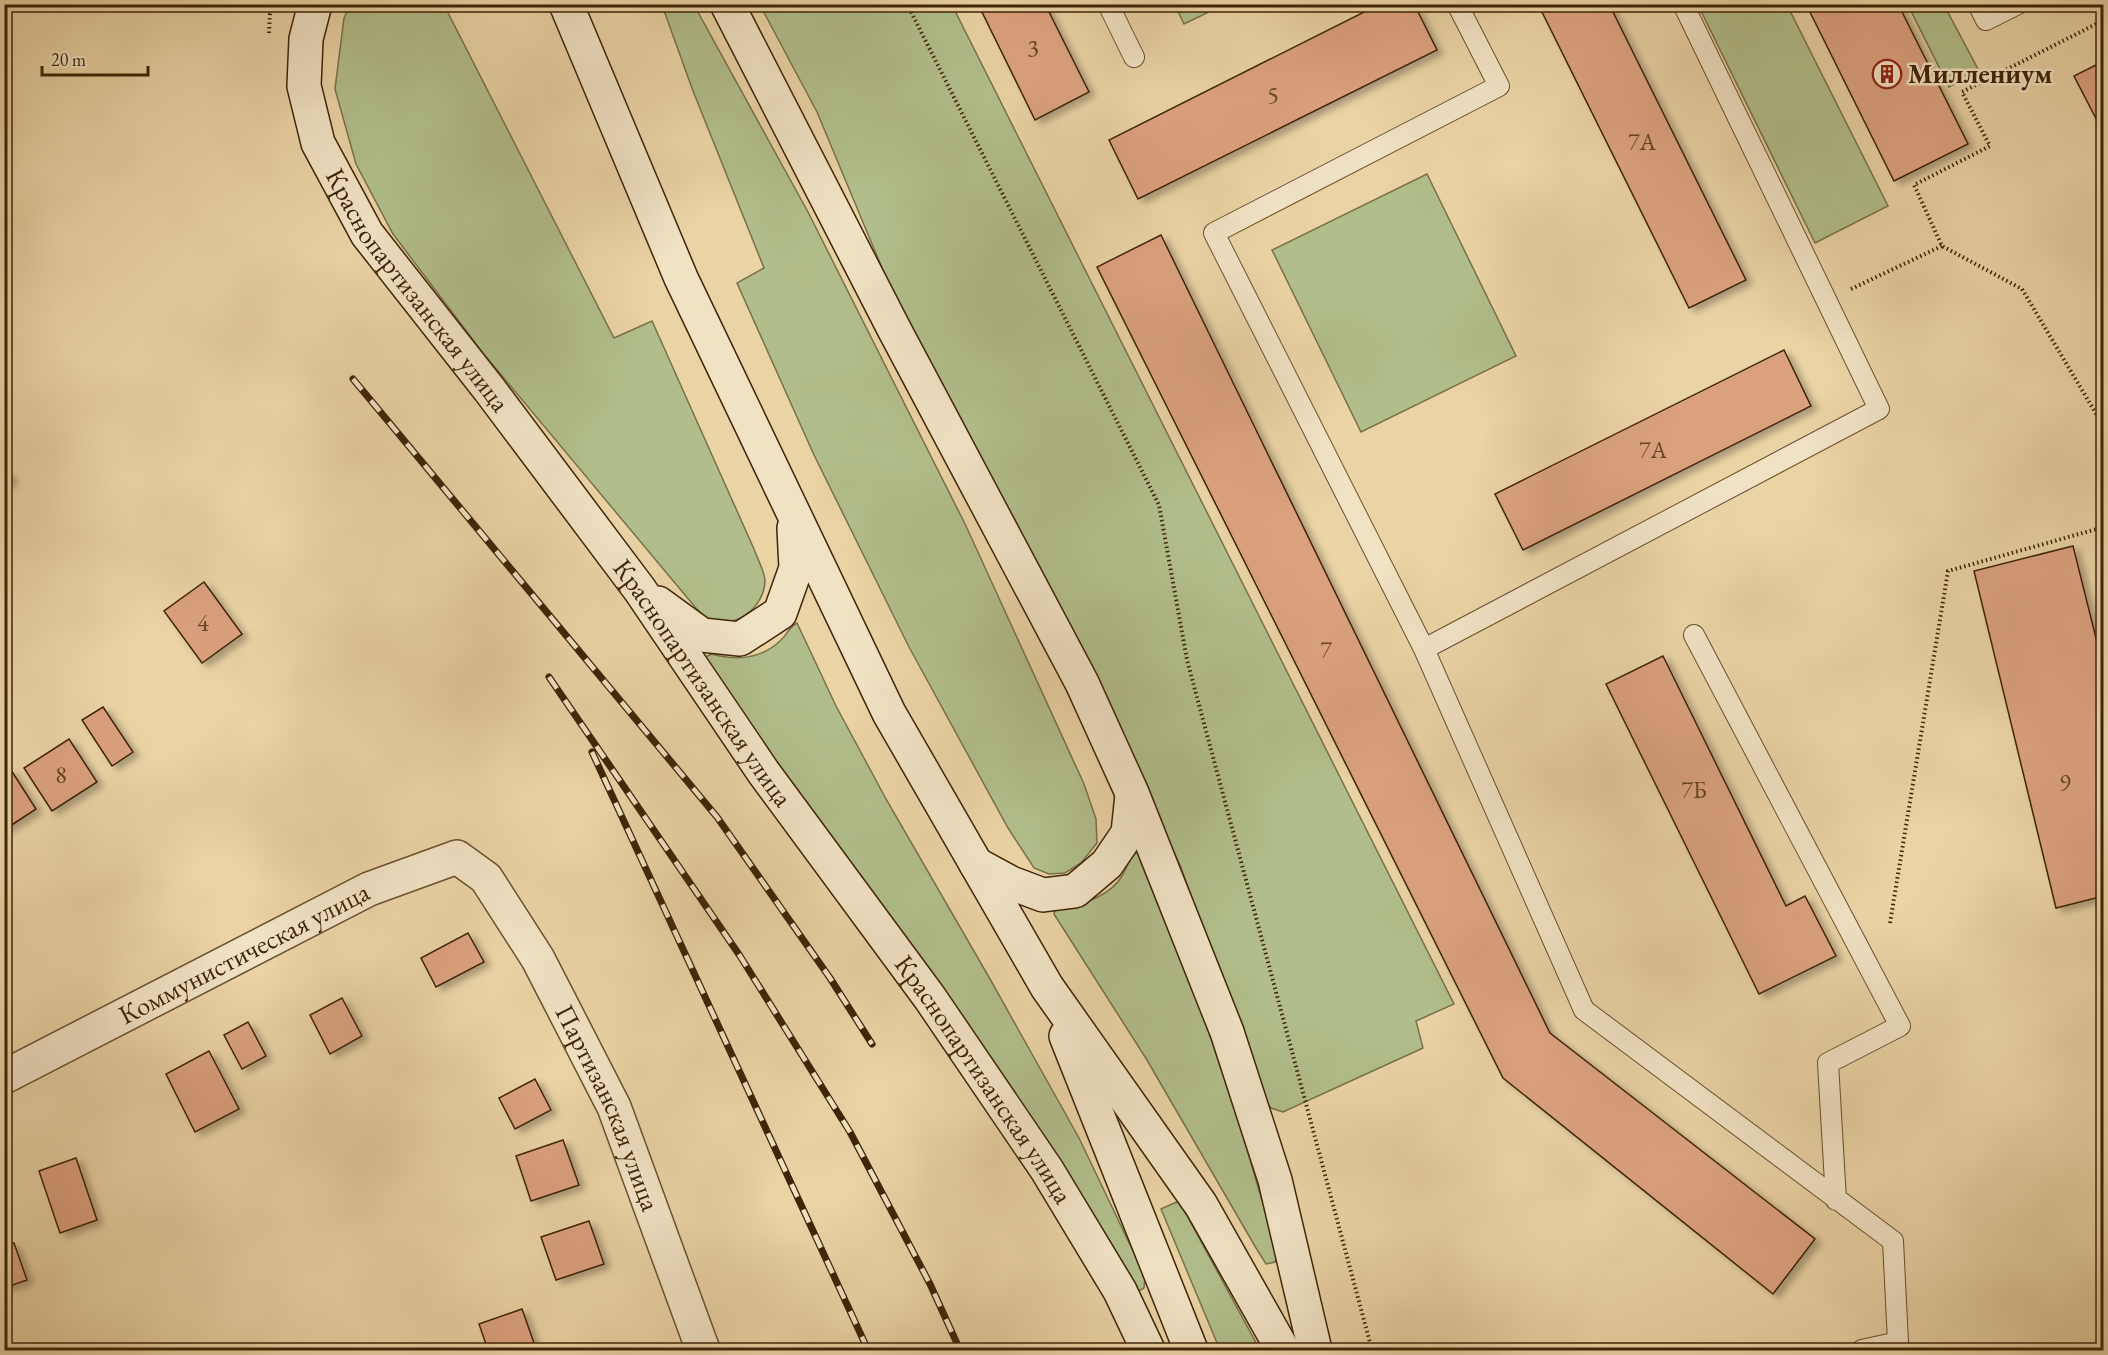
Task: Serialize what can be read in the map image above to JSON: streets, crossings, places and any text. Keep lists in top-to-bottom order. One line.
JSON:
{"streets":{"main road":["Краснопартизанская улица","Коммунистическая улица","Партизанская улица"]},"crossings":[["Коммунистическая улица","Партизанская улица"]],"places":{"building":["Миллениум"]},"house_numbers":["3","5","7А","7А","4","7","8","9","7Б"],"scale_bar":"20 m"}
